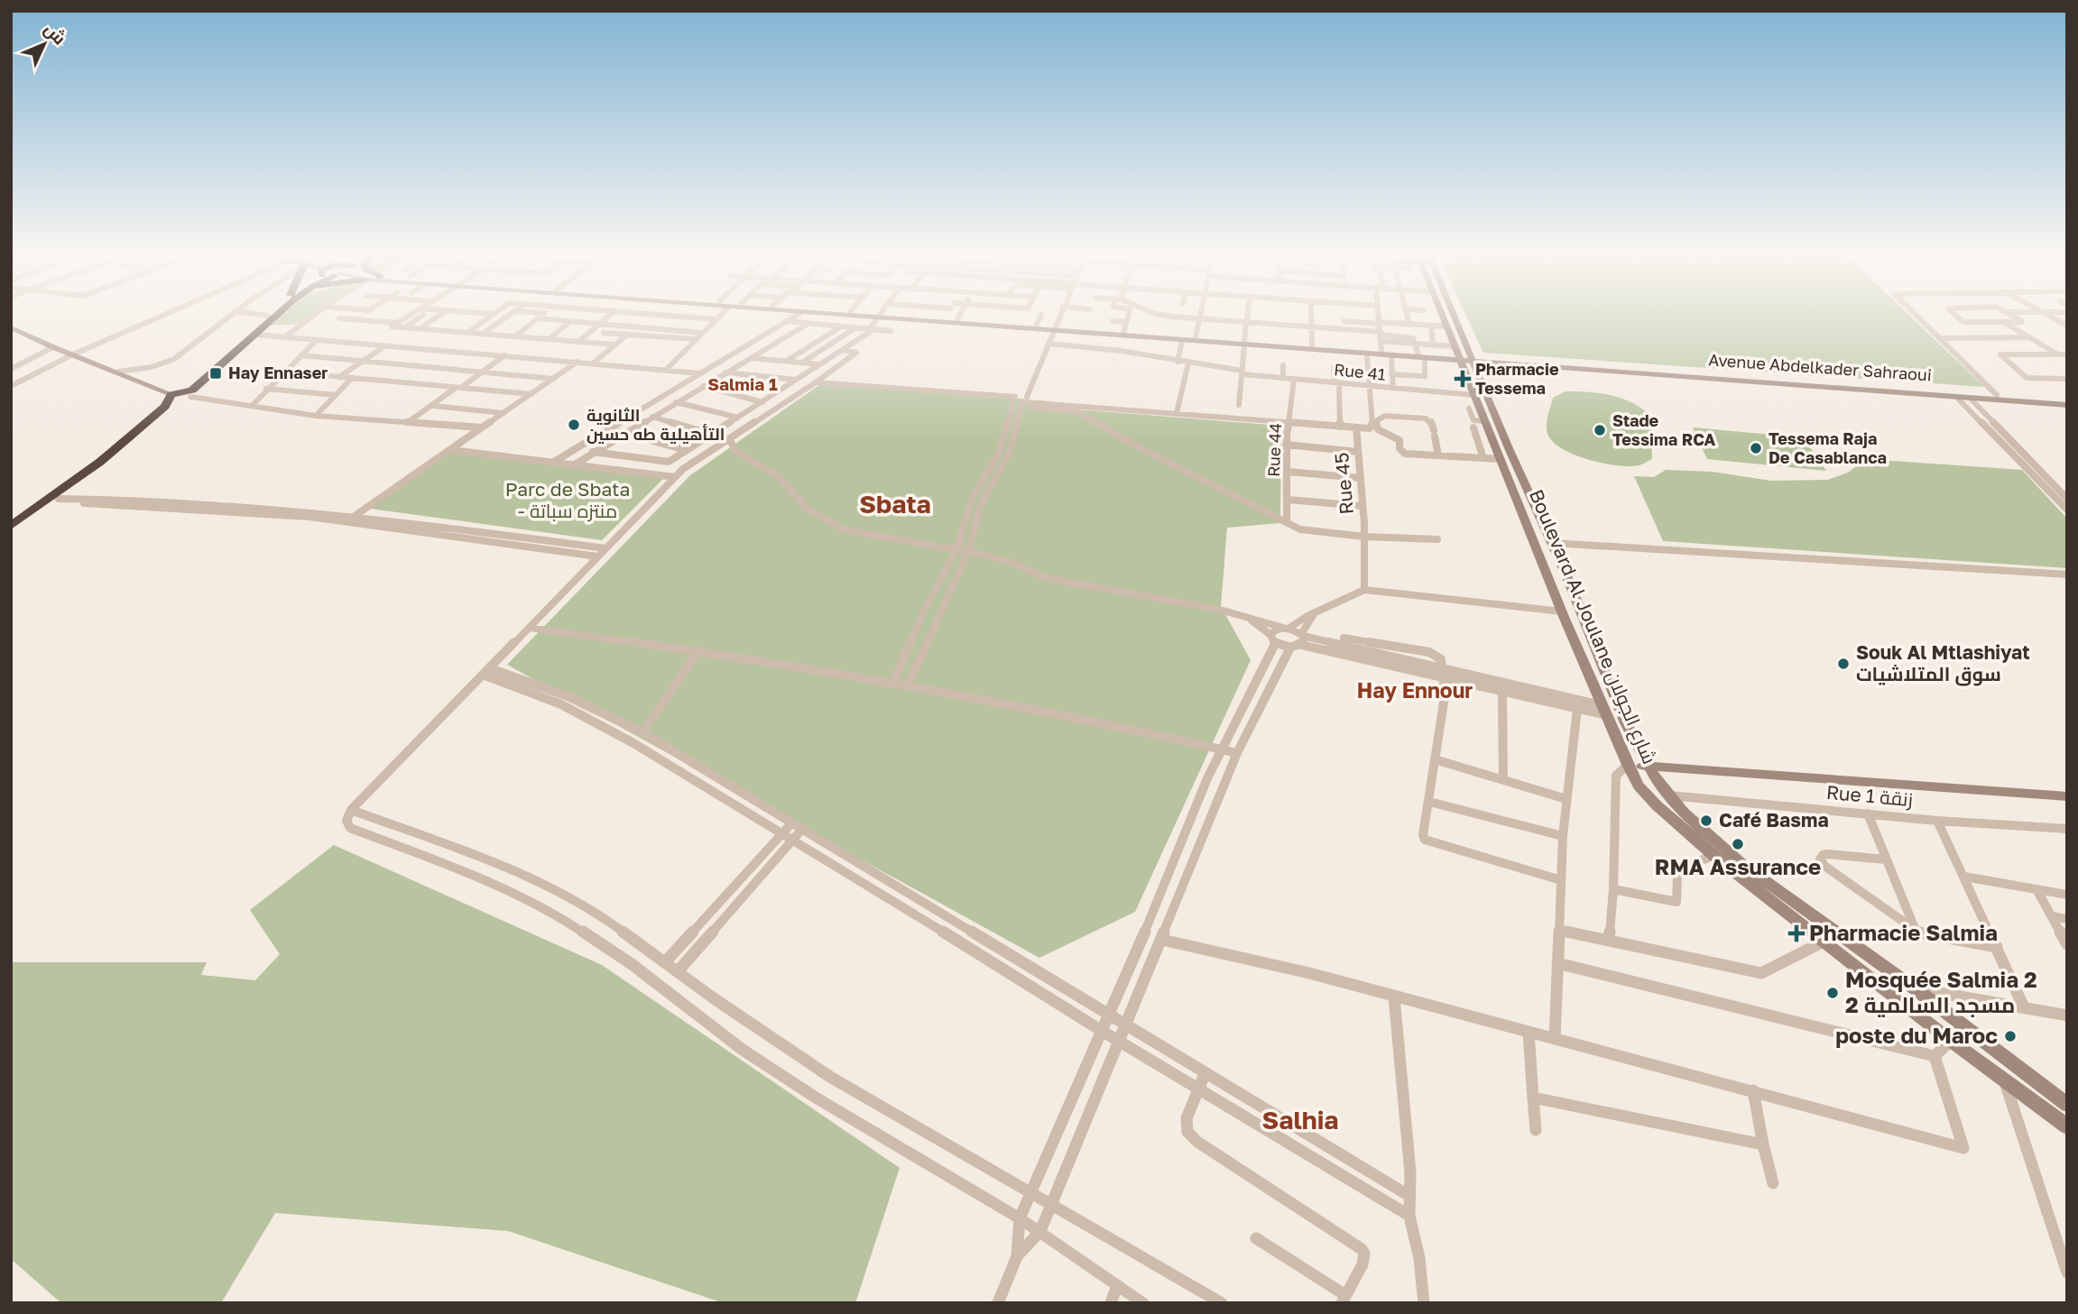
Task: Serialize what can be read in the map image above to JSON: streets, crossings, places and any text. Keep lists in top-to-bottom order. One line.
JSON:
{"streets":{"main road":["Avenue Abdelkader Sahraoui","Boulevard Al Joulane شارع الجولان"],"street":["Rue 41","Rue 44","Rue 45","Rue 1 زنقة"]},"crossings":[["Avenue Abdelkader Sahraoui","Boulevard Al Joulane شارع الجولان"],["Rue 41","Rue 44"],["Rue 41","Rue 45"],["Rue 41","Boulevard Al Joulane شارع الجولان"],["Boulevard Al Joulane شارع الجولان","Rue 1 زنقة"]],"districts":["Salmia 1","Sbata","Hay Ennour","Salhia"],"parks":["Parc de Sbata - منتزه سباتة"],"places":{"transit":["Hay Ennaser"],"health":["Pharmacie Tessema","Pharmacie Salmia"],"other":["الثانوية التأهيلية طه حسين","Stade Tessima RCA","Tessema Raja De Casablanca","Souk Al Mtlashiyat سوق المتلاشيات","Café Basma","RMA Assurance","Mosquée Salmia 2 مسجد السالمية 2","poste du Maroc"]},"north":"top right"}
